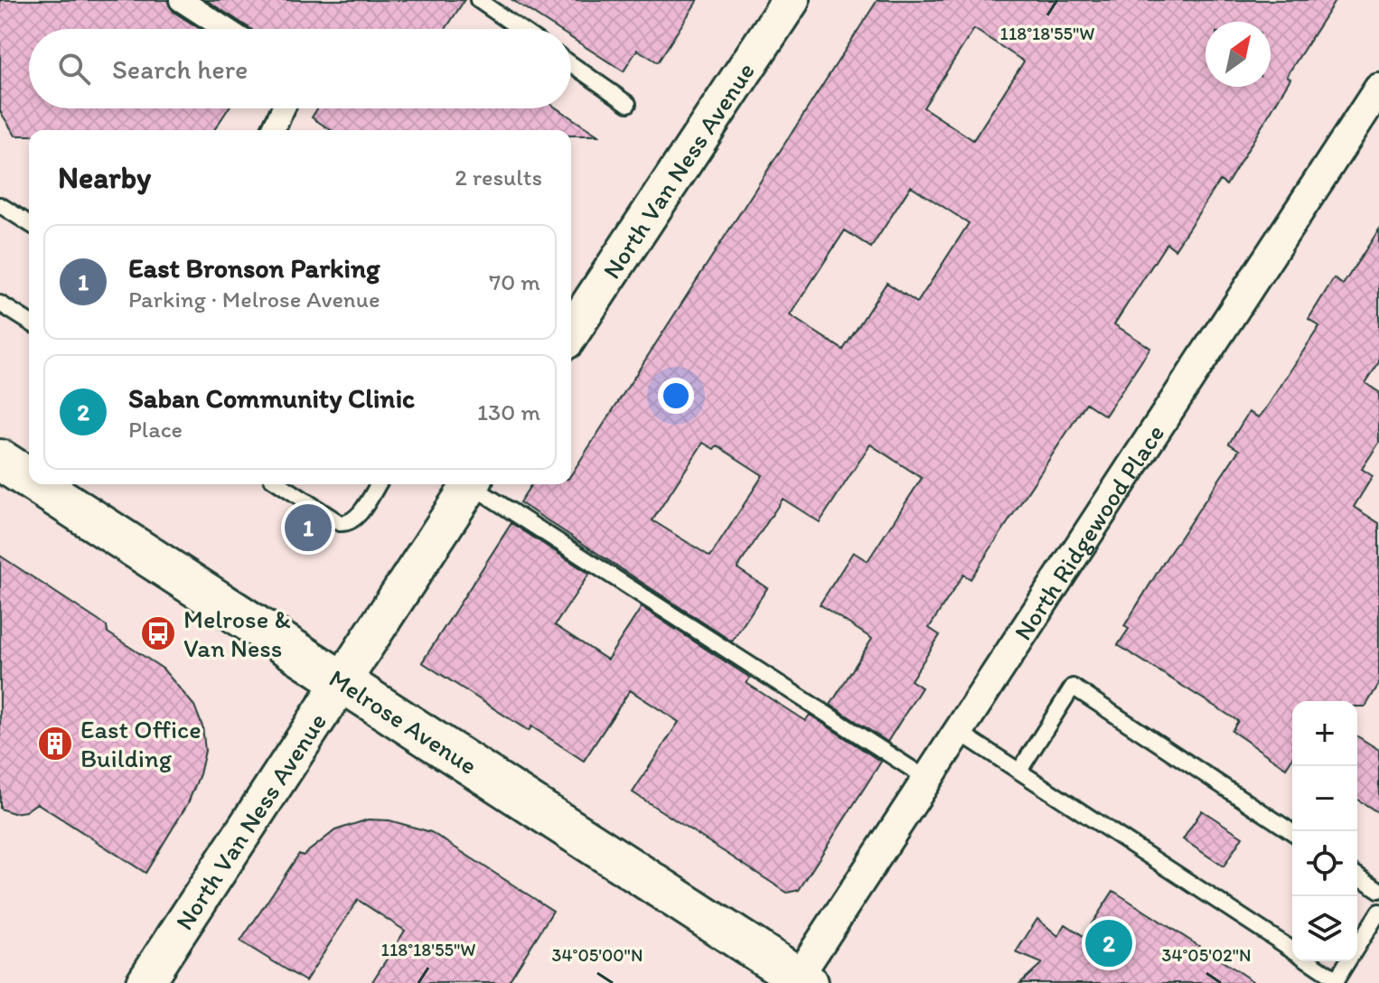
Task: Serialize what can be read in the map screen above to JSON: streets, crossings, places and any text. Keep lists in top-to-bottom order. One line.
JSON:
{"streets":{"main road":["Melrose Avenue"],"street":["North Van Ness Avenue","North Ridgewood Place"]},"crossings":[["North Van Ness Avenue","Melrose Avenue"],["North Ridgewood Place","Melrose Avenue"]],"places":{"bus stop":["Melrose & Van Ness"],"building":["East Office Building"]},"north":"top right","page":{"search":"Search here","heading":["Nearby","2 results"],"list":[{"mark":"1","name":"East Bronson Parking","note":"Parking · Melrose Avenue","value":"70 m"},{"mark":"2","name":"Saban Community Clinic","note":"Place","value":"130 m"}],"pins":["1","2"],"map_buttons":["+","−"]},"coordinates":["118°18'55\"W","34°05'00\"N","34°05'02\"N"]}
